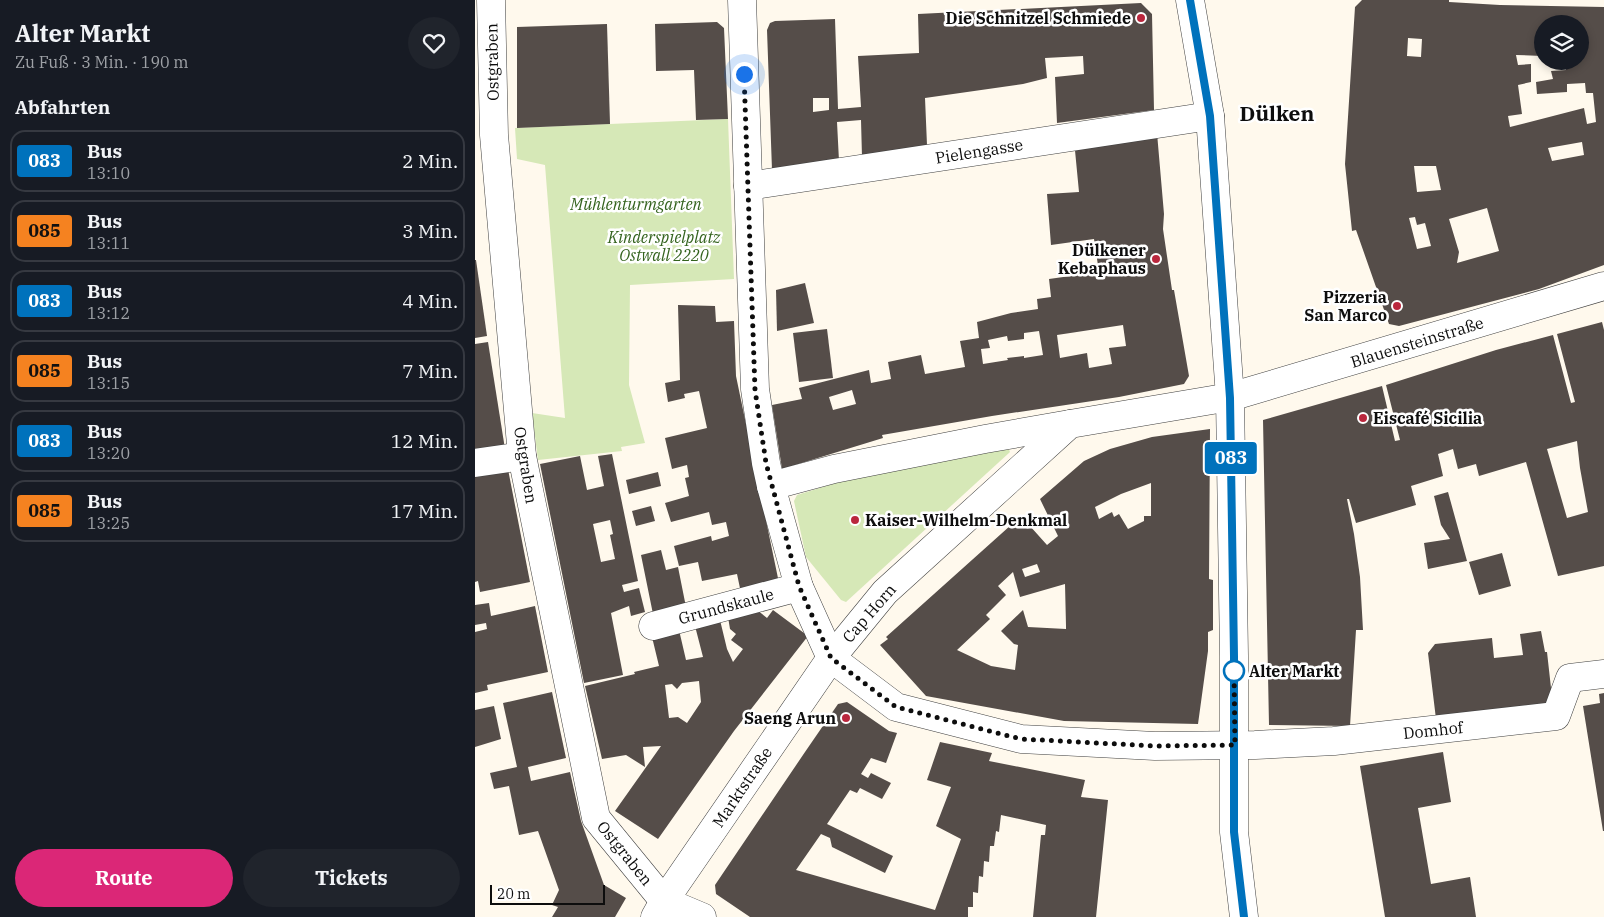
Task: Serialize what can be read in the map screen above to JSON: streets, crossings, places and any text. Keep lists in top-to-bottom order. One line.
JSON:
{"streets":{"street":["Ostgraben","Pielengasse","Blauensteinstraße","Grundskaule","Cap Horn","Domhof","Marktstraße"]},"crossings":[["Ostgraben","Marktstraße"],["Pielengasse","Cap Horn"],["Grundskaule","Cap Horn"],["Cap Horn","Marktstraße"]],"districts":["Dülken"],"parks":["Mühlenturmgarten","Kinderspielplatz Ostwall 2220"],"places":["Die Schnitzel Schmiede","Dülkener Kebaphaus","Pizzeria San Marco","Eiscafé Sicilia","Kaiser-Wilhelm-Denkmal","Alter Markt","Saeng Arun"],"lines":["bus line 083"],"scale_bar":"20 m","page":{"heading":[["Alter Markt","Zu Fuß · 3 Min. · 190 m"],"Abfahrten"],"on_map":"083","list":[{"mark":"083","name":"Bus","note":"13:10","value":"2 Min."},{"mark":"085","name":"Bus","note":"13:11","value":"3 Min."},{"mark":"083","name":"Bus","note":"13:12","value":"4 Min."},{"mark":"085","name":"Bus","note":"13:15","value":"7 Min."},{"mark":"083","name":"Bus","note":"13:20","value":"12 Min."},{"mark":"085","name":"Bus","note":"13:25","value":"17 Min."}],"buttons":["Route","Tickets"],"scale":"20 m"}}
